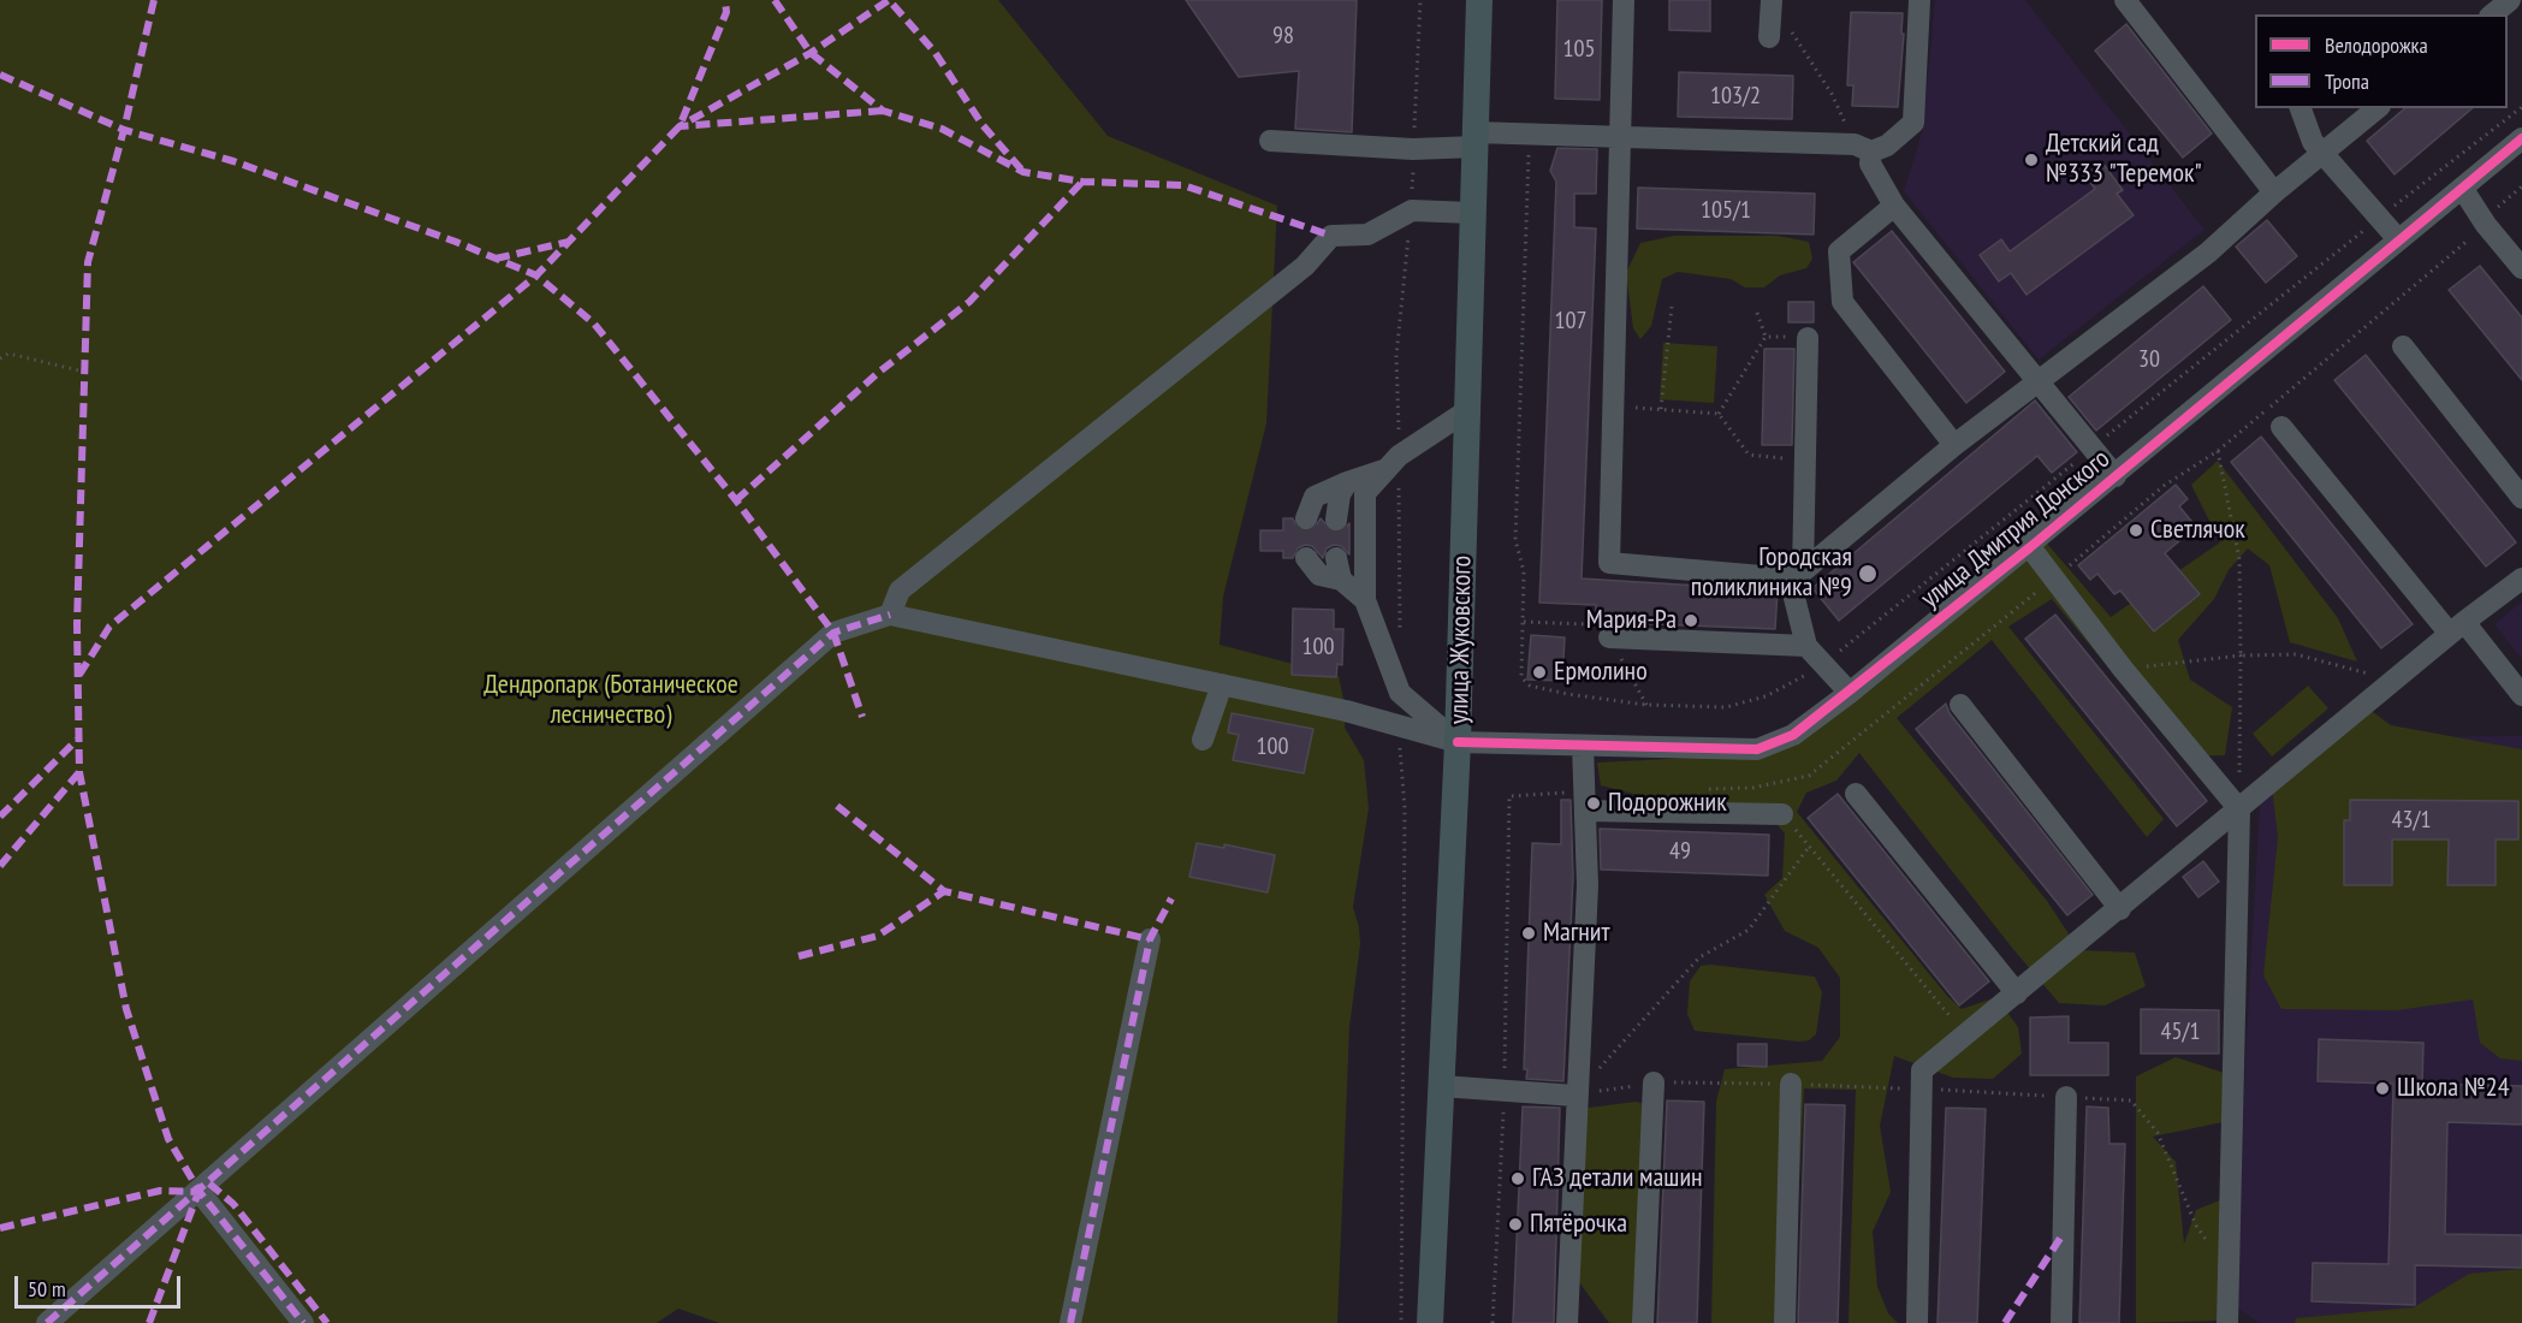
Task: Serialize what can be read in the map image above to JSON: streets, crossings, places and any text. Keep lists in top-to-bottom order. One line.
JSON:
{"streets":{"main road":["улица Жуковского"],"street":["улица Дмитрия Донского"]},"crossings":[["улица Дмитрия Донского","улица Жуковского"]],"parks":["Дендропарк (Ботаническое лесничество)"],"places":["Детский сад №333 \"Теремок\"","Светлячок","Городская поликлиника №9","Мария-Ра","Ермолино","Подорожник","Магнит","Школа №24","ГАЗ детали машин","Пятёрочка"],"house_numbers":["98","105","103/2","105/1","107","30","100","100","43/1","49","45/1"],"legend":["Велодорожка","Тропа"],"scale_bar":"50 m"}
